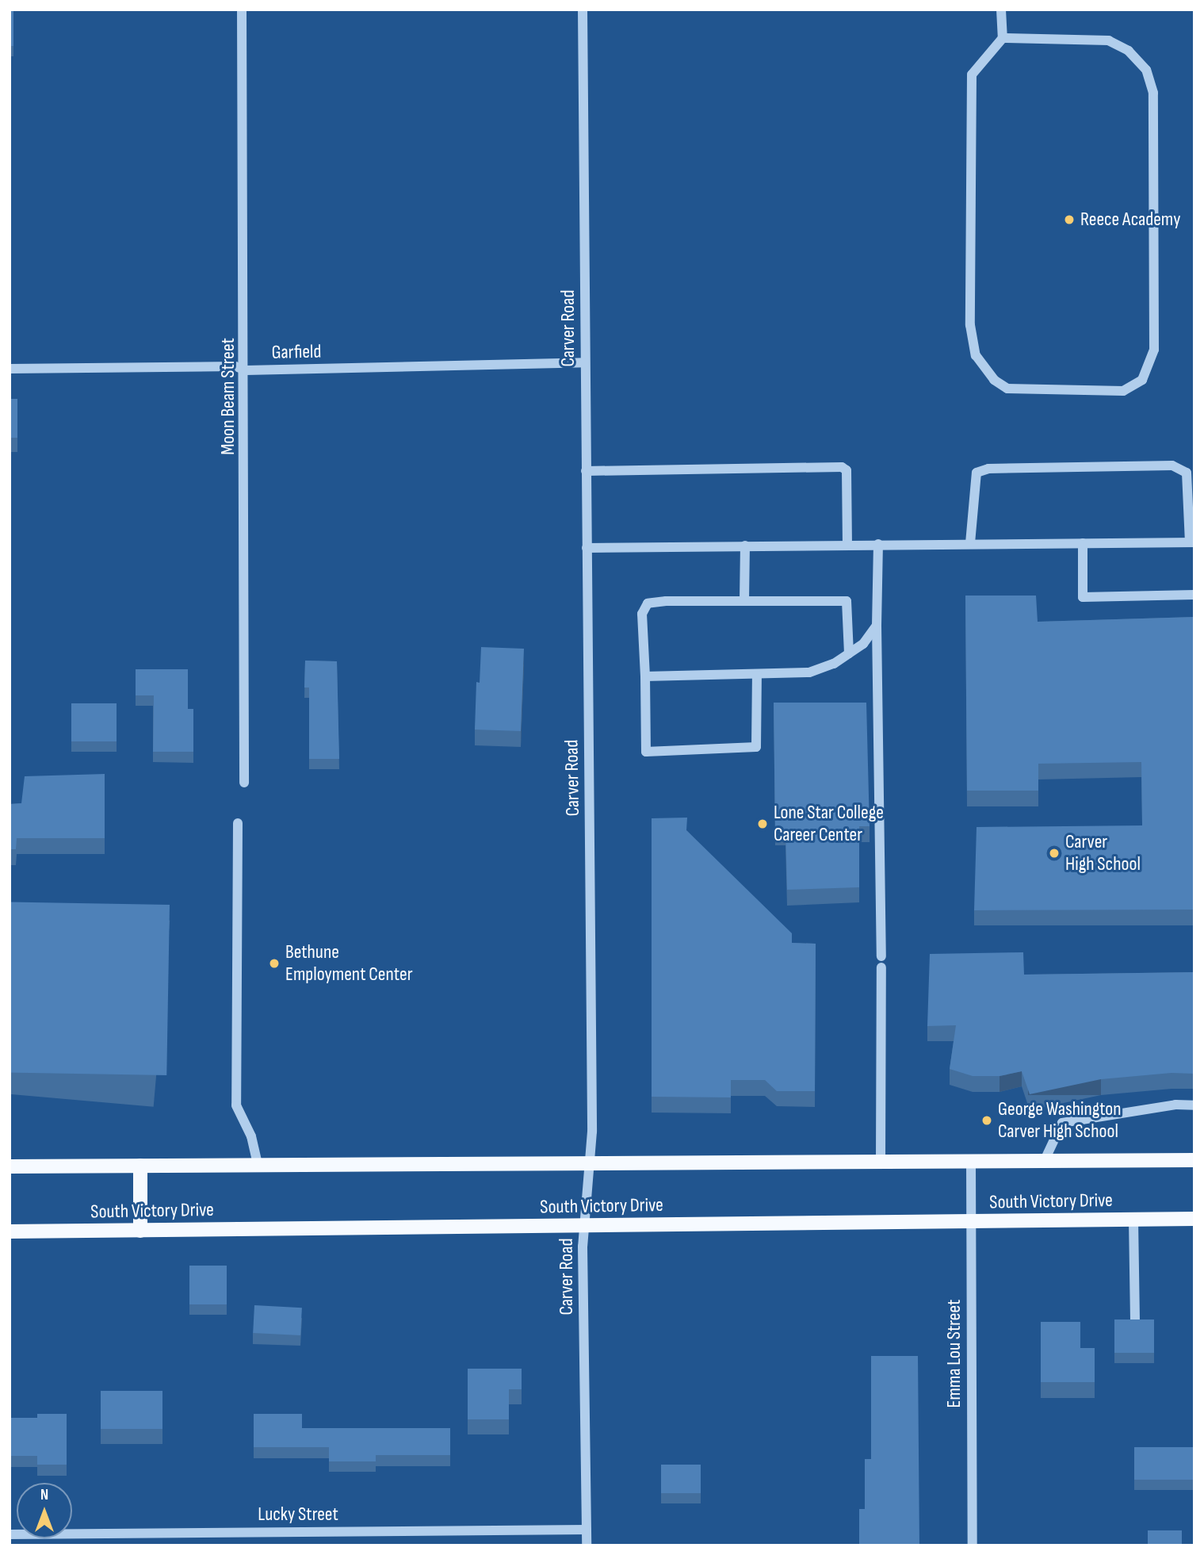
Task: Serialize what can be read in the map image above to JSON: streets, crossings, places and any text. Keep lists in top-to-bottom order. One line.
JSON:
{"streets":{"main road":["South Victory Drive"],"street":["Carver Road","Garfield","Moon Beam Street","Emma Lou Street","Lucky Street"]},"crossings":[["Carver Road","Garfield"],["Carver Road","South Victory Drive"],["Carver Road","Lucky Street"],["Garfield","Moon Beam Street"],["South Victory Drive","Emma Lou Street"]],"places":["Reece Academy","Lone Star College Career Center","Carver High School","Bethune Employment Center","George Washington Carver High School"],"north":"top"}
